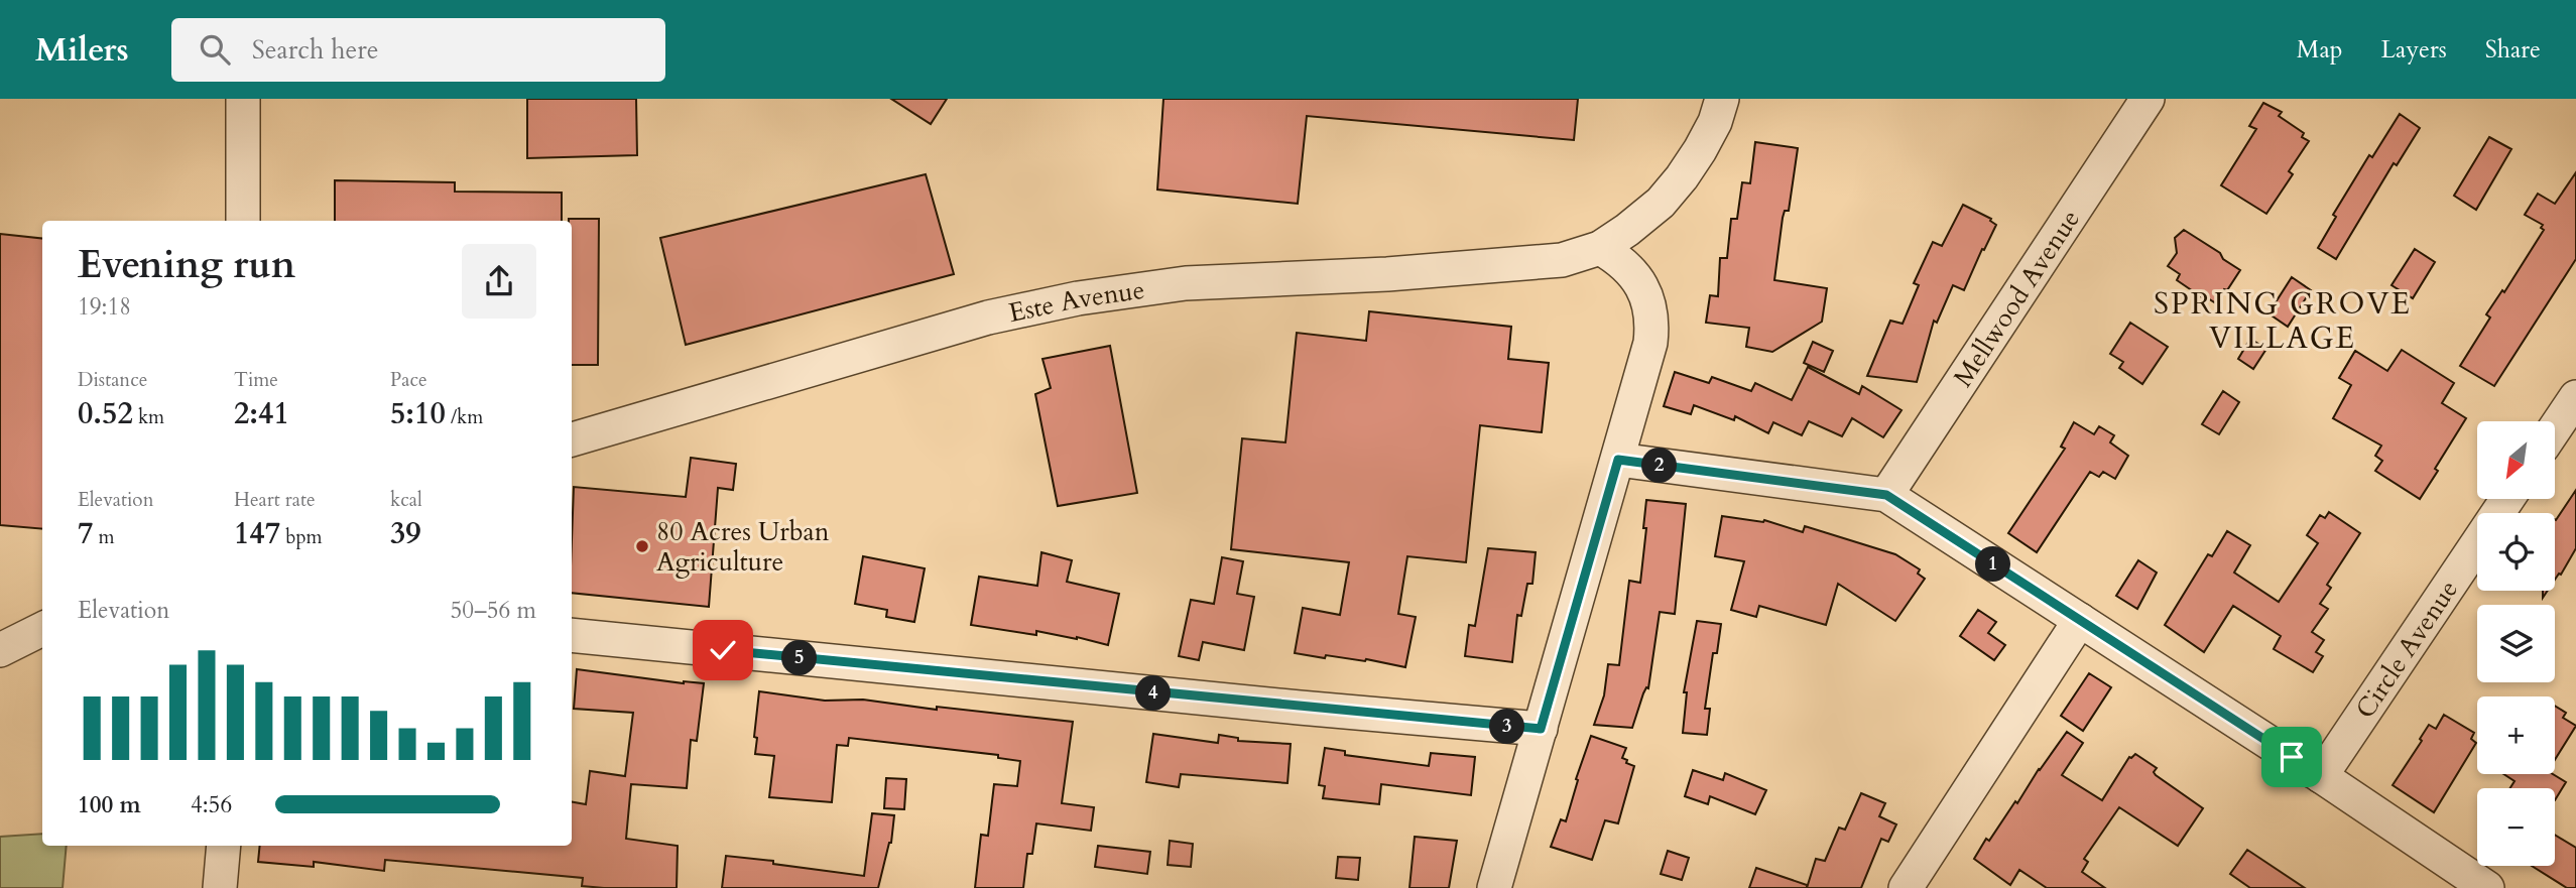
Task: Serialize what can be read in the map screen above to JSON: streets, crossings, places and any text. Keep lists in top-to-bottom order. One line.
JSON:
{"streets":{"street":["Mellwood Avenue","Este Avenue","Circle Avenue"]},"districts":["SPRING GROVE VILLAGE"],"places":["80 Acres Urban Agriculture"],"north":"bottom left","page":{"header":"Milers","search":"Search here","nav":["Map","Layers","Share"],"heading":["Evening run","19:18"],"stats":[["Distance","0.52 km"],["Time","2:41"],["Pace","5:10 /km"],["Elevation","7 m"],["Heart rate","147 bpm"],["kcal","39"]],"map_buttons":["+","−"],"pins":["2","1","5","4","3"],"chart":["Elevation","50–56 m"],"list":[{"name":"100 m","note":"4:56"}]}}
